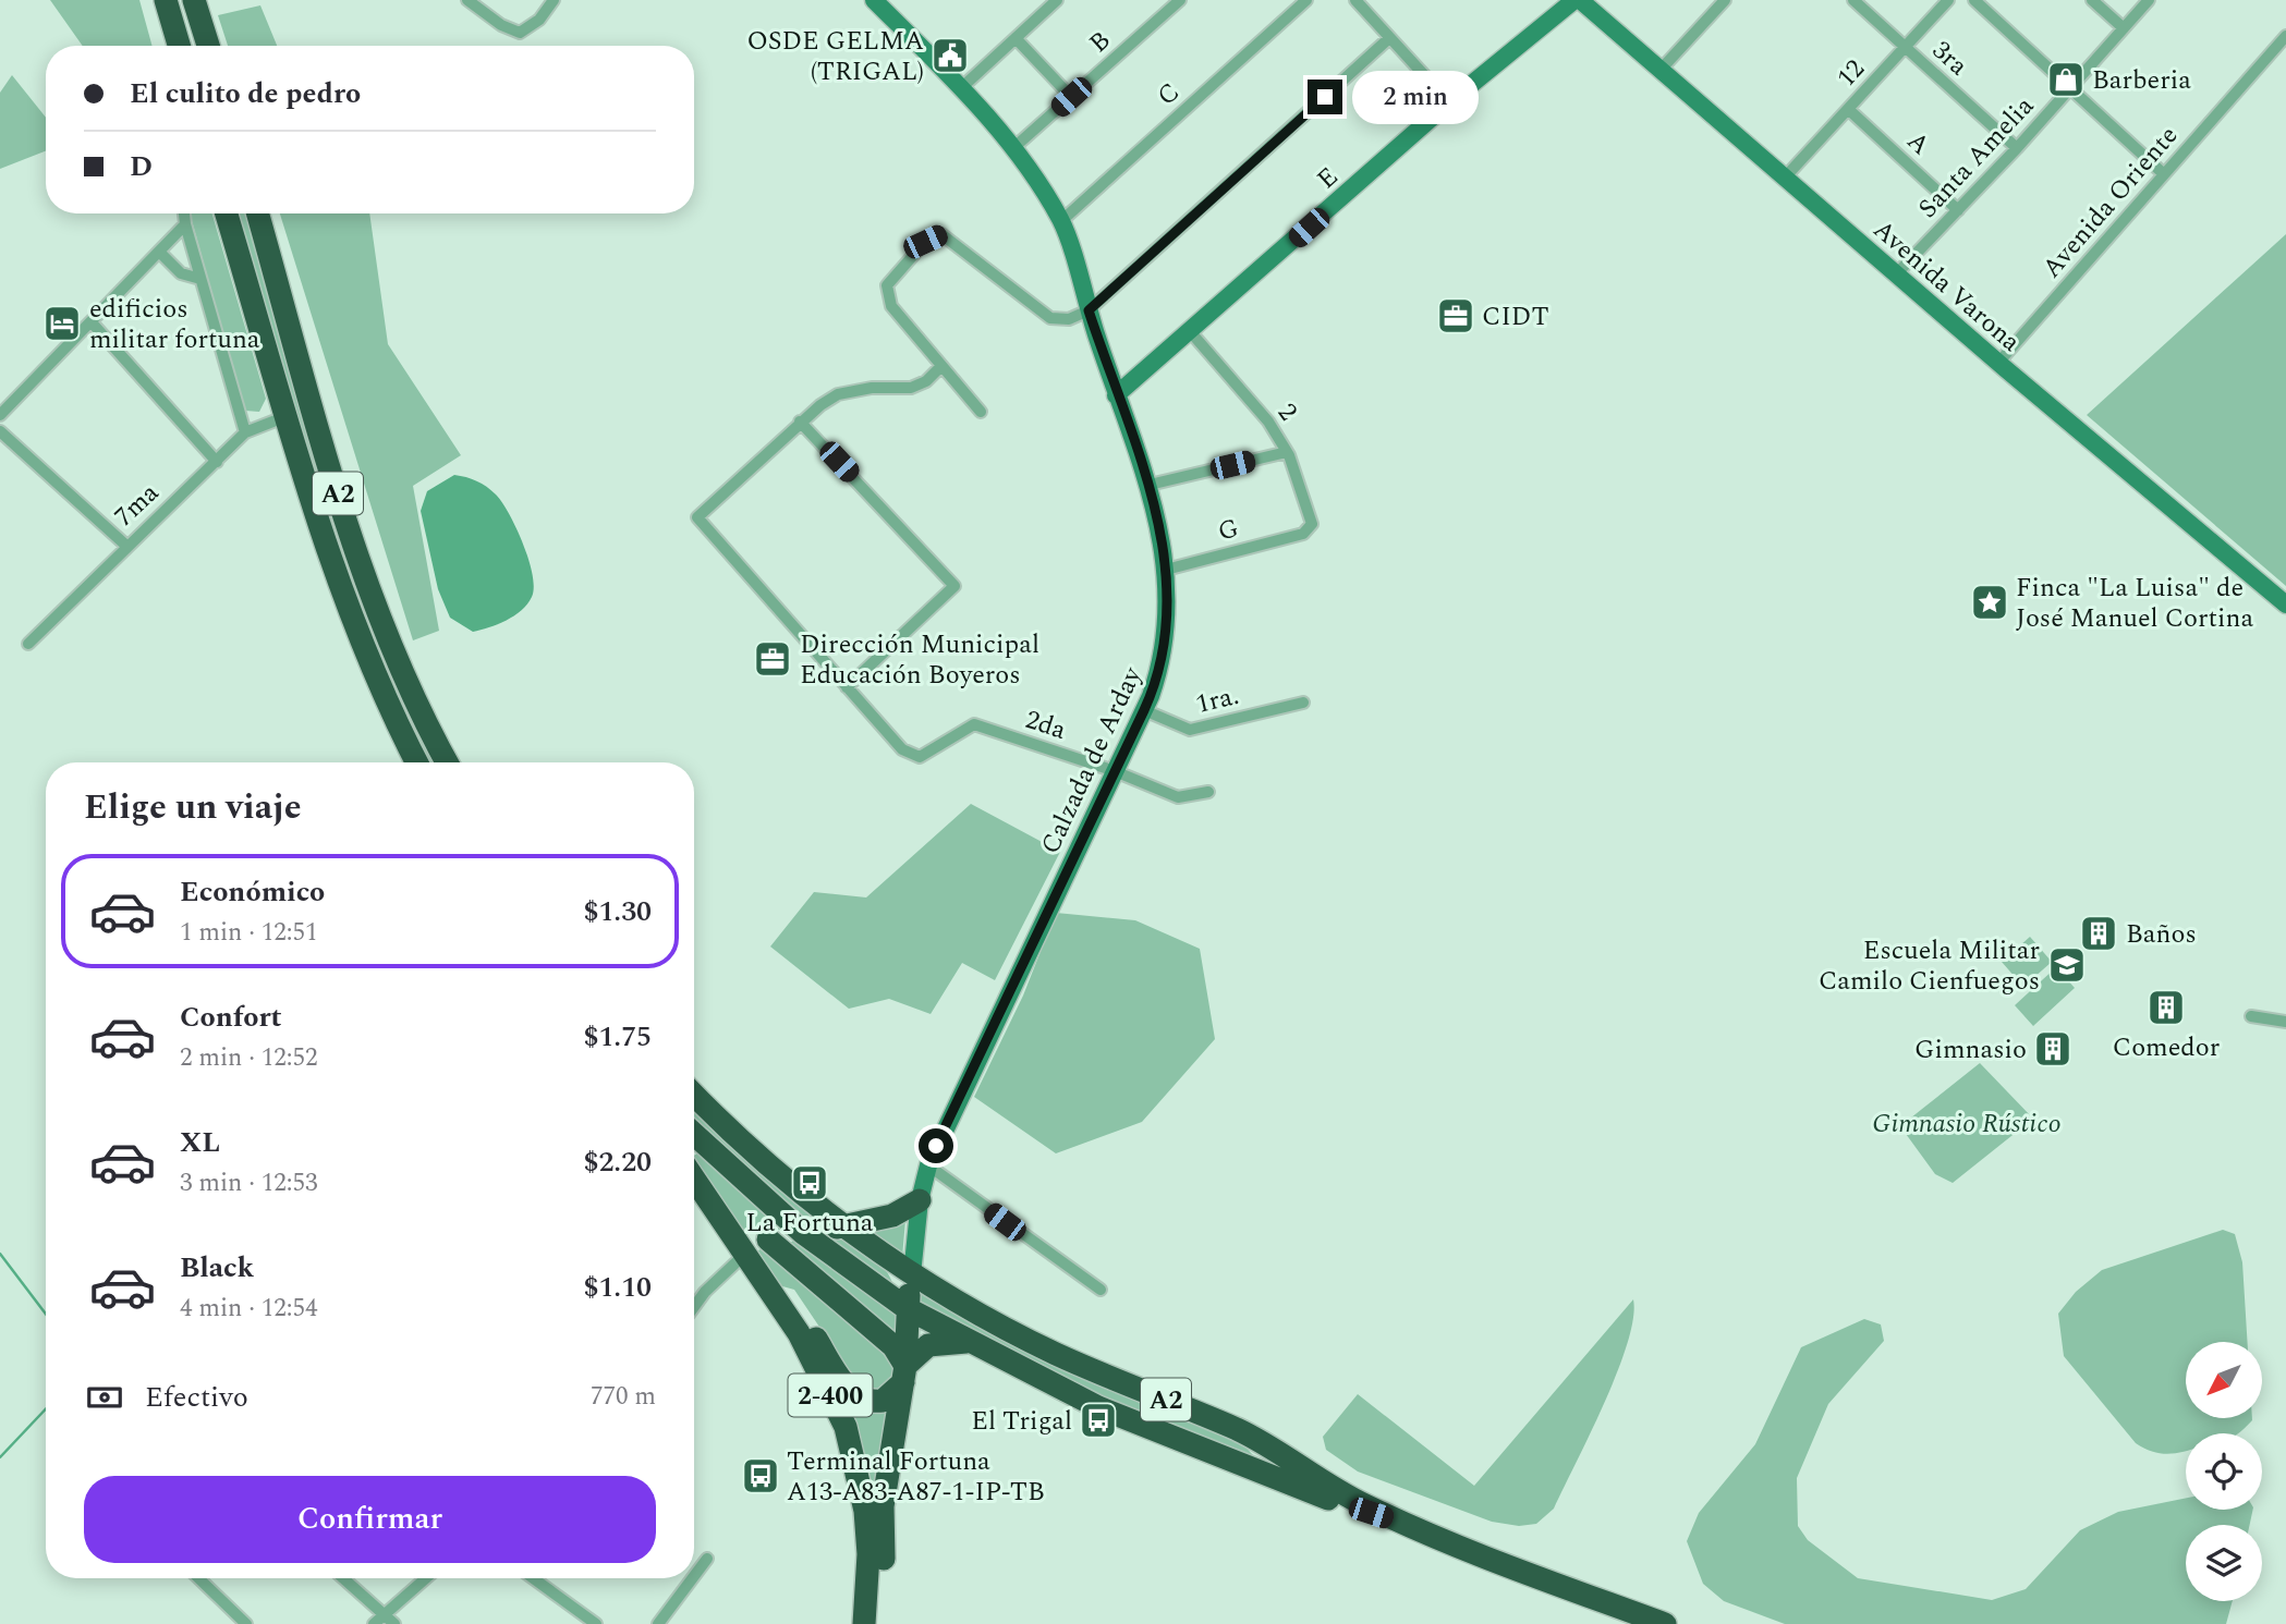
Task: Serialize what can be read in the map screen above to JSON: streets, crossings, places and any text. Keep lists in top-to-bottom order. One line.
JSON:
{"streets":{"highway":["A2","2-400"],"street":["B","3ra","12","C","A","Santa Amelia","E","Avenida Oriente","Avenida Varona","2","7ma","G","1ra.","2da","Calzada de Arday"]},"crossings":[["B","Calzada de Arday"],["3ra","12"],["3ra","Santa Amelia"],["12","A"],["12","Avenida Varona"],["C","Calzada de Arday"],["A","Santa Amelia"],["Santa Amelia","Avenida Varona"],["E","2"],["E","Calzada de Arday"],["Avenida Oriente","Avenida Varona"],["2","G"],["A2","7ma"],["A2","Calzada de Arday"],["A2","2-400"],["G","Calzada de Arday"],["1ra.","Calzada de Arday"],["2da","Calzada de Arday"]],"parks":["Gimnasio Rústico"],"places":{"public building":["OSDE GELMA (TRIGAL)"],"shop":["Barberia"],"office":["CIDT","Dirección Municipal Educación Boyeros"],"hotel":["edificios militar fortuna"],"place":["Finca \"La Luisa\" de José Manuel Cortina"],"building":["Baños","Comedor","Gimnasio"],"school or university":["Escuela Militar Camilo Cienfuegos"],"bus stop":["La Fortuna","El Trigal","Terminal Fortuna A13-A83-A87-1-IP-TB"]},"north":"bottom left","page":{"banner":["El culito de pedro","D"],"bubble":"2 min","heading":"Elige un viaje","list":[{"name":"Económico","note":"1 min · 12:51","value":"$1.30"},{"name":"Confort","note":"2 min · 12:52","value":"$1.75"},{"name":"XL","note":"3 min · 12:53","value":"$2.20"},{"name":"Black","note":"4 min · 12:54","value":"$1.10"}],"pay":["Efectivo","770 m"],"buttons":"Confirmar"}}
